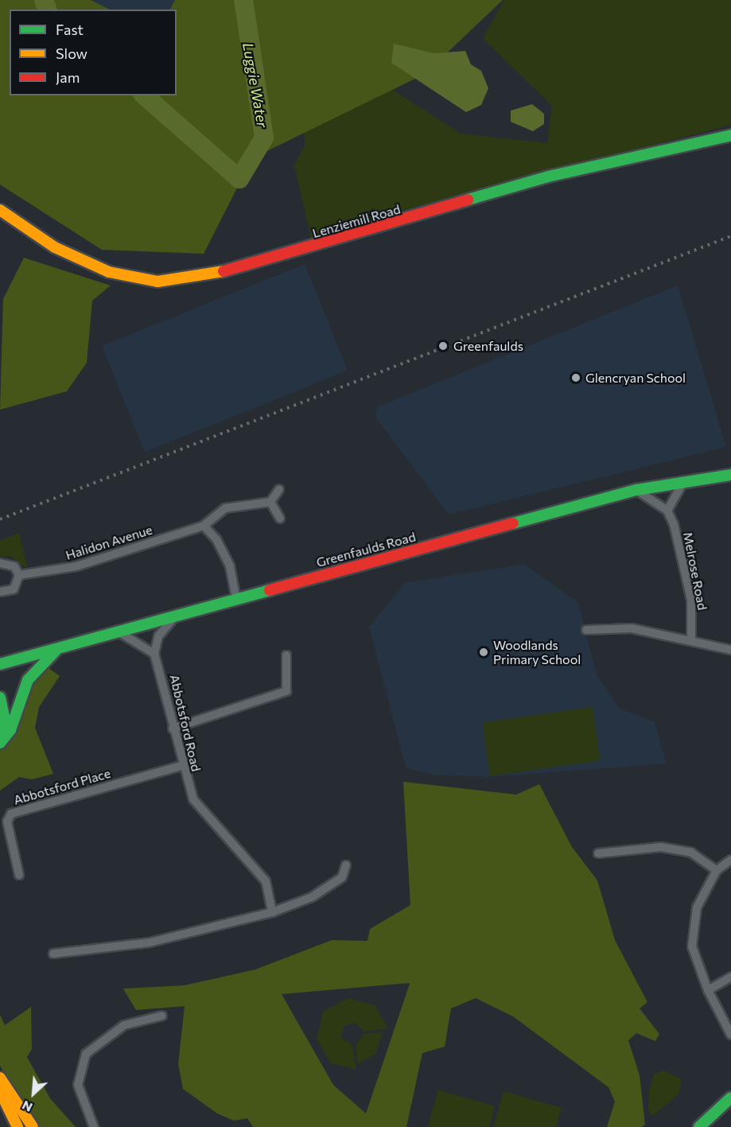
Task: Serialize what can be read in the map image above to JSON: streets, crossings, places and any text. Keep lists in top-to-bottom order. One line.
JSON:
{"streets":{"main road":["Lenziemill Road","Greenfaulds Road"],"street":["Halidon Avenue","Melrose Road","Abbotsford Road","Abbotsford Place"]},"crossings":[["Abbotsford Road","Abbotsford Place"]],"water":["Luggie Water"],"places":["Greenfaulds","Glencryan School","Woodlands Primary School"],"legend":["Fast","Slow","Jam"],"north":"bottom left"}
